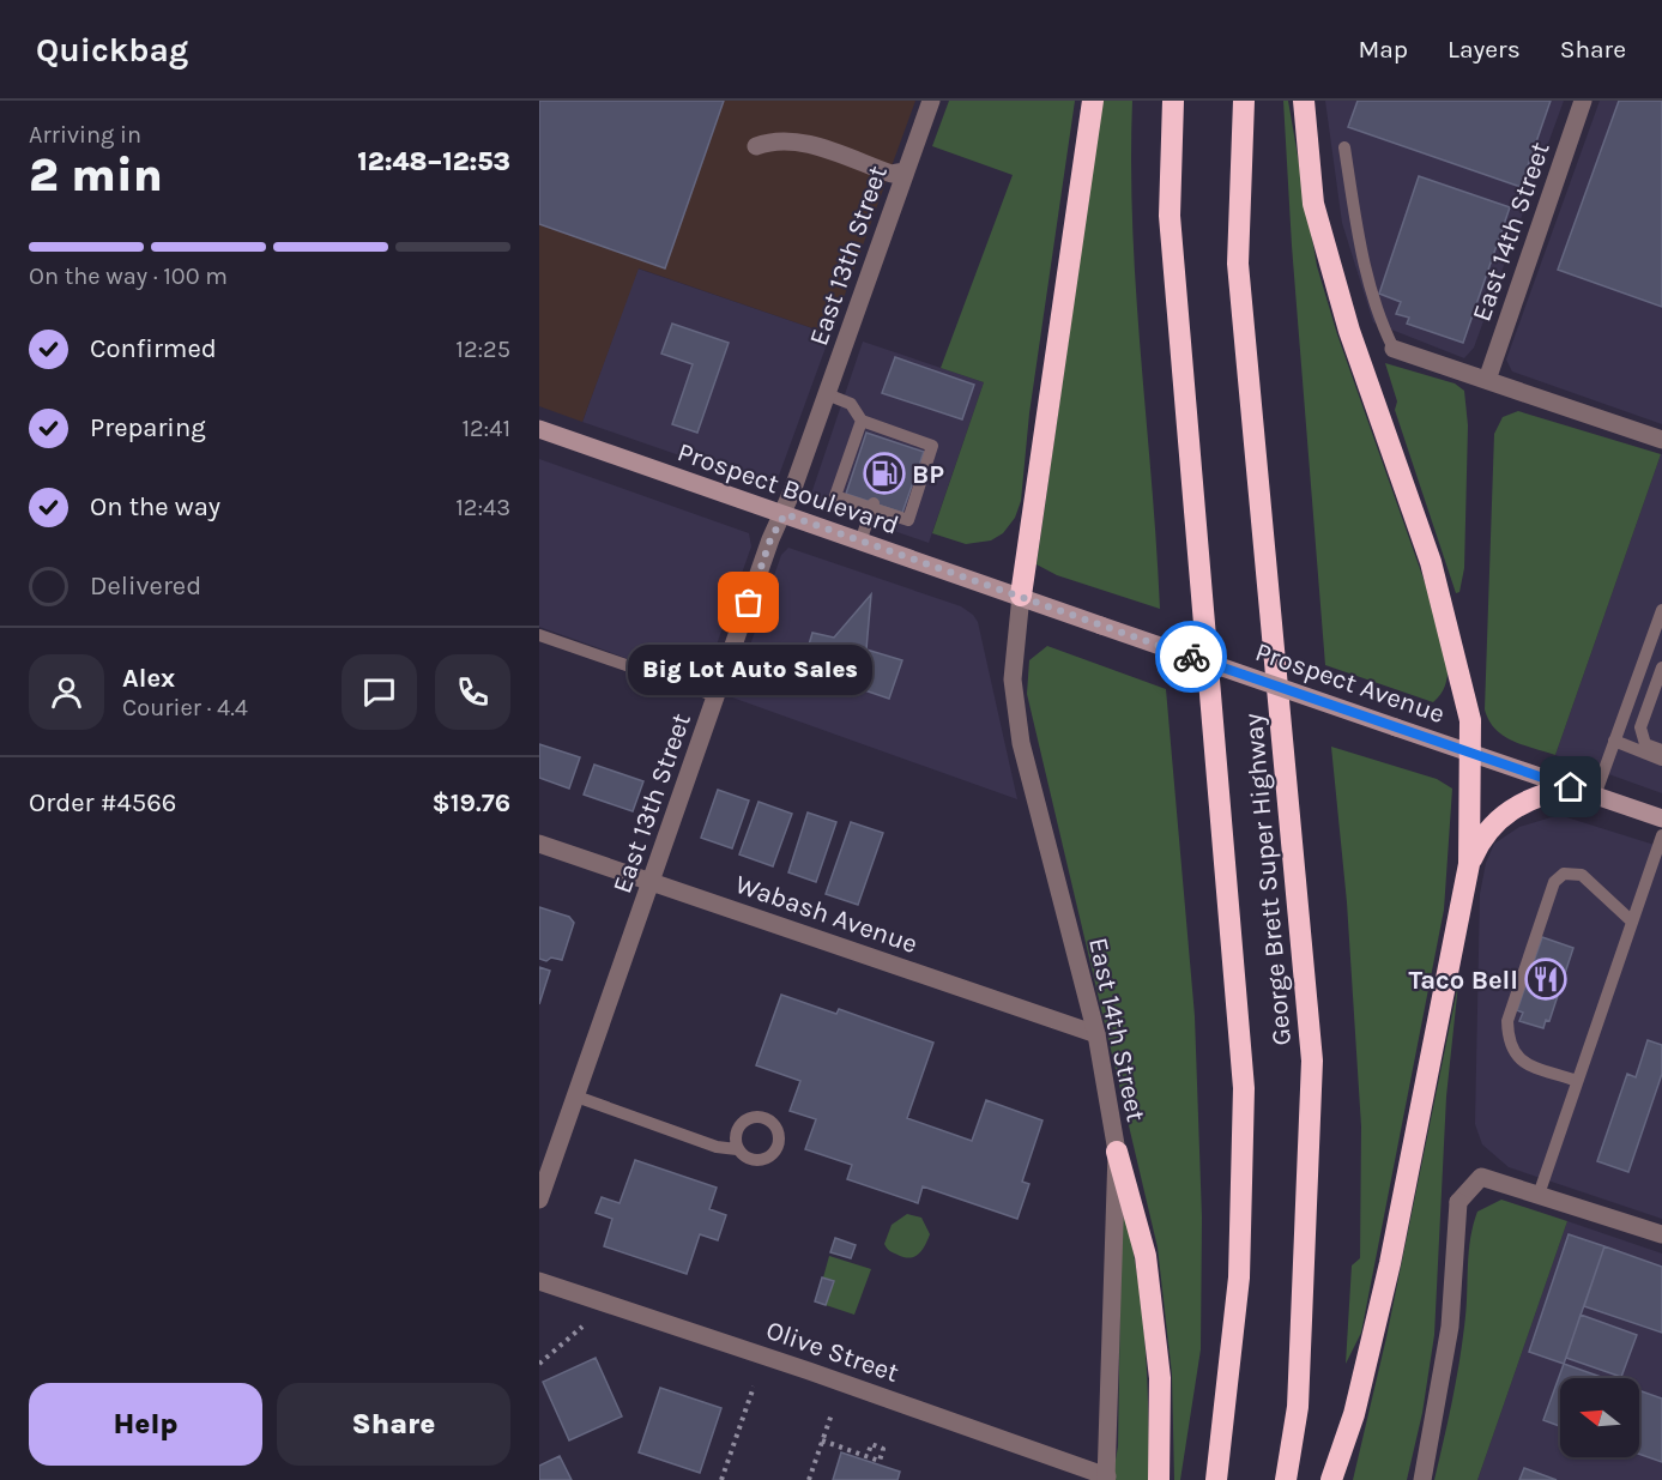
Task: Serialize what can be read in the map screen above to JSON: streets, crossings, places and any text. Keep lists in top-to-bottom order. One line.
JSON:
{"streets":{"highway":["George Brett Super Highway"],"main road":["Prospect Boulevard","Prospect Avenue"],"street":["East 14th Street","East 13th Street","Wabash Avenue","Olive Street"]},"crossings":[["East 14th Street","Prospect Boulevard"],["East 14th Street","Prospect Avenue"],["East 14th Street","Wabash Avenue"],["East 14th Street","Olive Street"],["East 13th Street","Prospect Boulevard"],["East 13th Street","Wabash Avenue"],["Prospect Boulevard","Prospect Avenue"]],"places":{"fuel station":["BP"],"other":["Big Lot Auto Sales"],"restaurant":["Taco Bell"]},"north":"left","page":{"header":"Quickbag","nav":["Map","Layers","Share"],"heading":["2 min","Arriving in","12:48–12:53"],"panel":["Alex","Courier · 4.4","Order #4566","$19.76"],"bar":"On the way · 100 m","list":[["Confirmed","12:25"],["Preparing","12:41"],["On the way","12:43"],"Delivered"],"bubble":"Big Lot Auto Sales","buttons":["Help","Share"]}}
